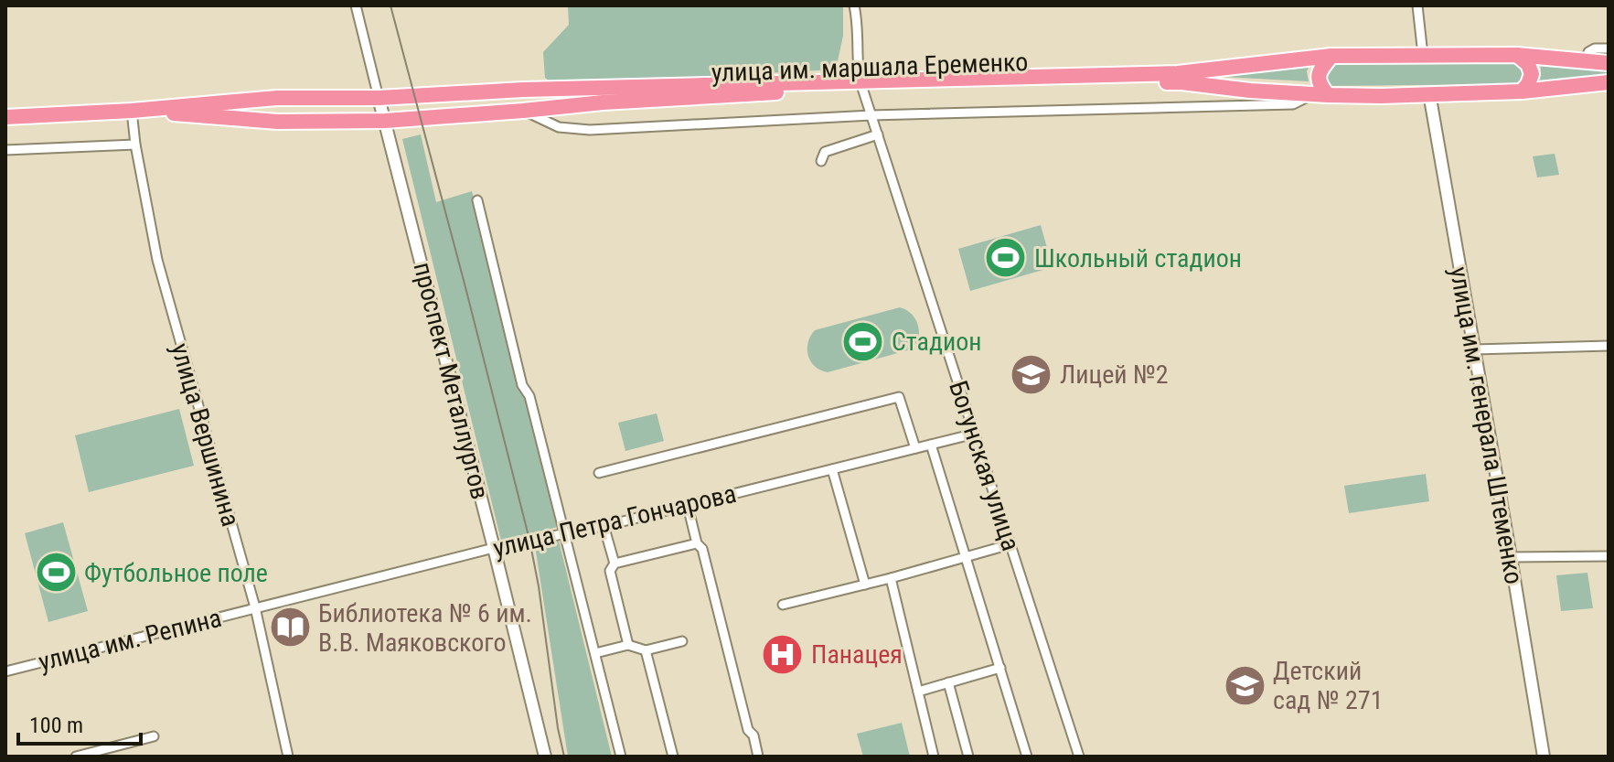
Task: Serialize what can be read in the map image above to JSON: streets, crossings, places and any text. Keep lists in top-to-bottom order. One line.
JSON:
{"streets":{"highway":["улица им. маршала Еременко"],"main road":["проспект Металлургов","улица им. генерала Штеменко"],"street":["улица Вершинина","Богунская улица","улица Петра Гончарова","улица им. Репина"]},"crossings":[["улица им. маршала Еременко","проспект Металлургов"],["улица им. маршала Еременко","улица им. генерала Штеменко"],["улица им. маршала Еременко","улица Вершинина"],["улица им. маршала Еременко","Богунская улица"],["проспект Металлургов","улица Петра Гончарова"],["улица Вершинина","улица Петра Гончарова"],["улица Вершинина","улица им. Репина"],["Богунская улица","улица Петра Гончарова"],["улица Петра Гончарова","улица им. Репина"]],"places":{"sports":["Школьный стадион","Стадион","Футбольное поле"],"school or university":["Лицей №2","Детский сад № 271"],"library":["Библиотека № 6 им. В.В. Маяковского"],"hospital":["Панацея"]},"scale_bar":"100 m"}
